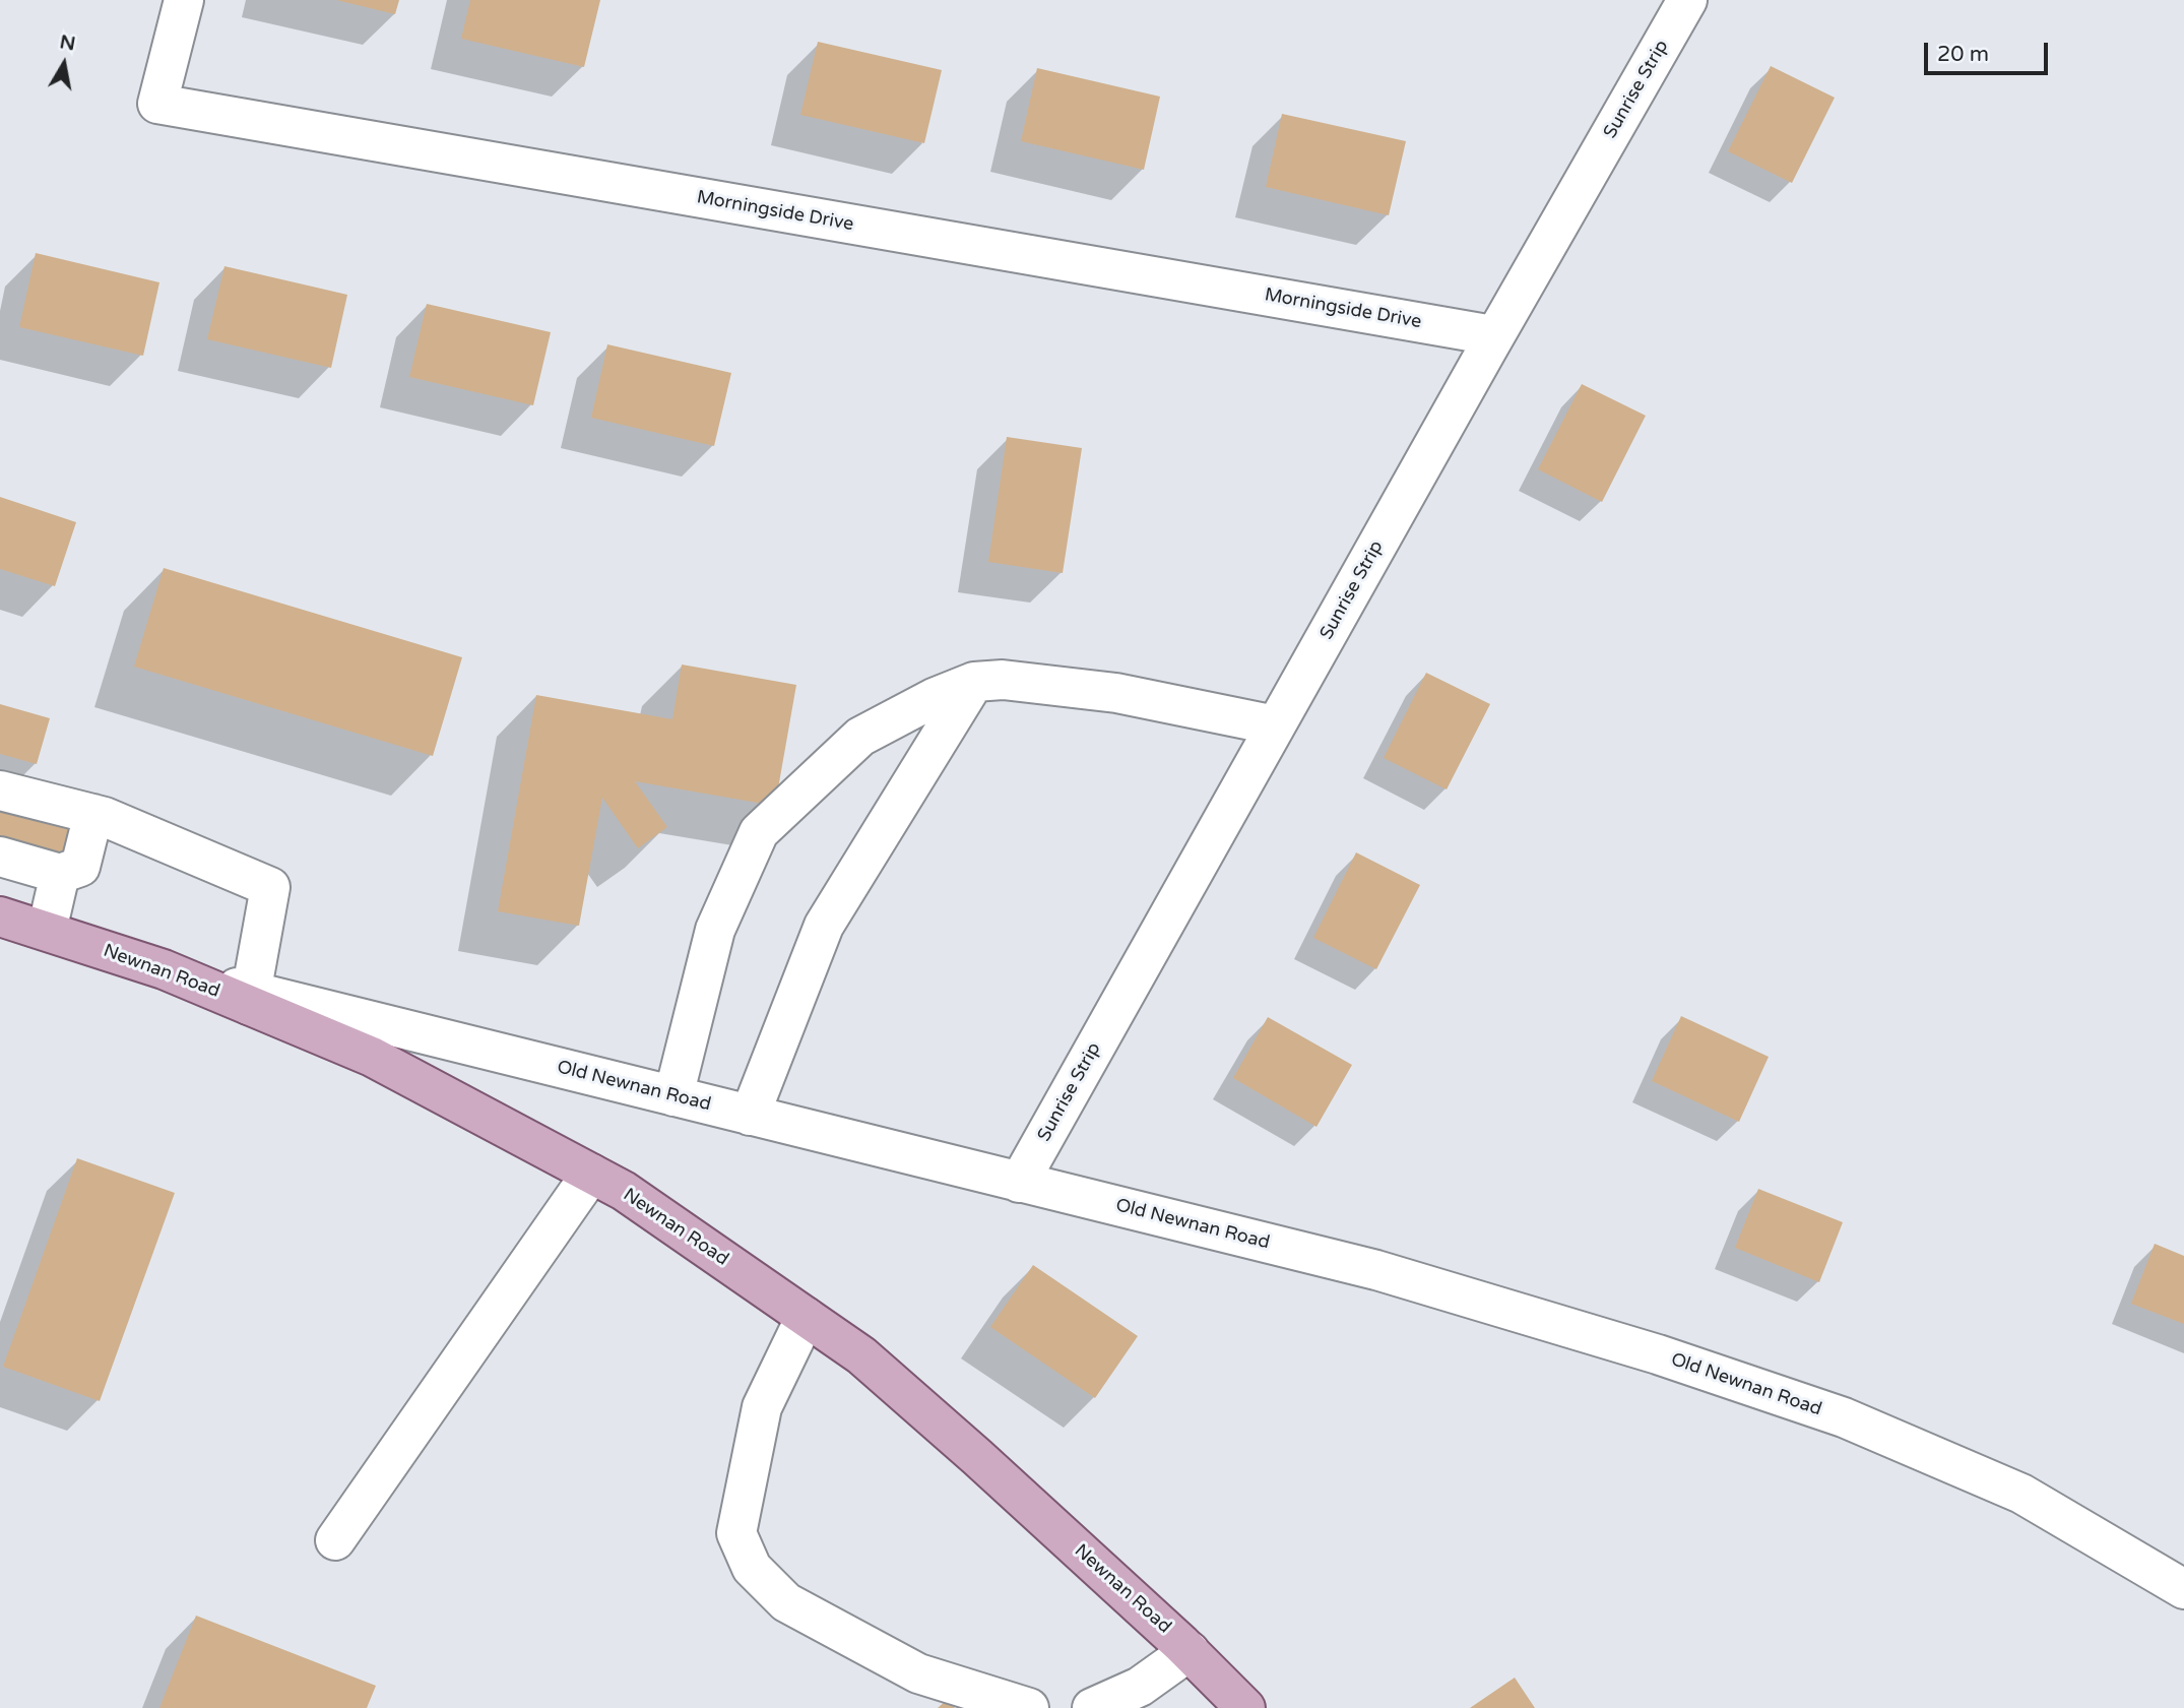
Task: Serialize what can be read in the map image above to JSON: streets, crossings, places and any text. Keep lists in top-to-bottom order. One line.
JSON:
{"streets":{"main road":["Newnan Road"],"street":["Sunrise Strip","Morningside Drive","Old Newnan Road"]},"crossings":[["Sunrise Strip","Morningside Drive"],["Sunrise Strip","Old Newnan Road"],["Newnan Road","Old Newnan Road"]],"scale_bar":"20 m","north":"top"}
